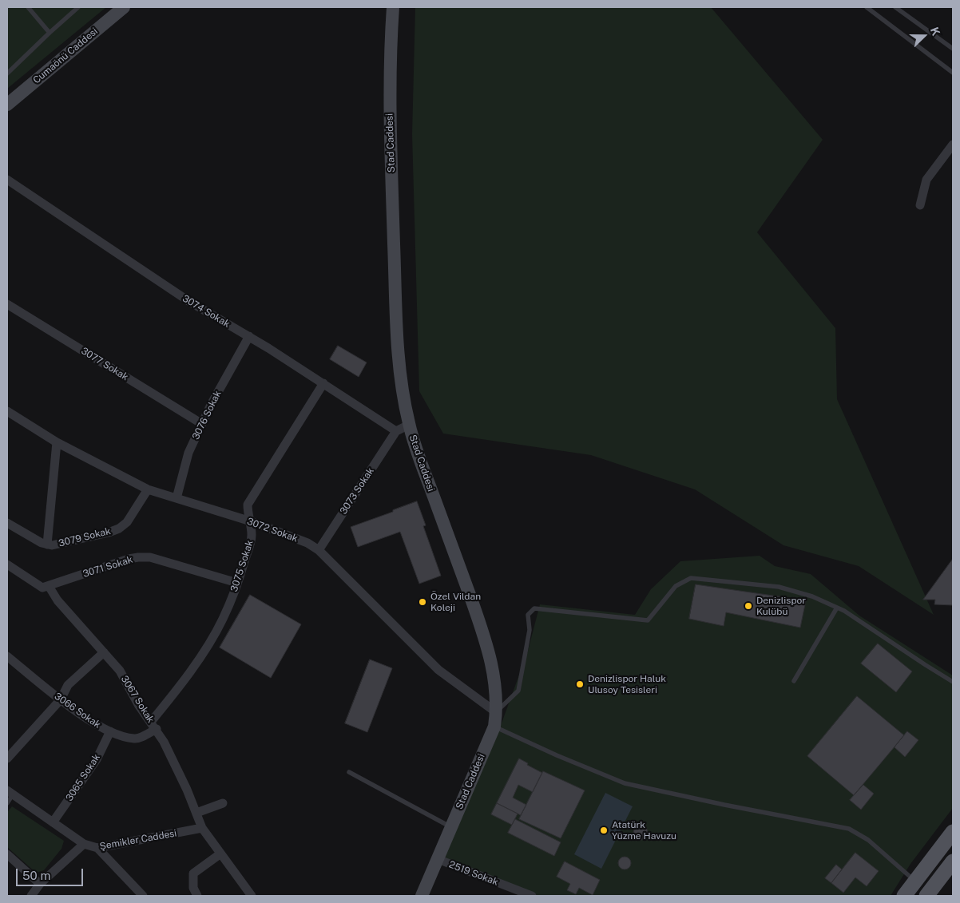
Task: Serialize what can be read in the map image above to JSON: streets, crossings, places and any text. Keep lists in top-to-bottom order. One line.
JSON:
{"streets":{"street":["Cumaönü Caddesi","Stad Caddesi","3074 Sokak","3077 Sokak","3076 Sokak","3073 Sokak","3072 Sokak","3079 Sokak","3075 Sokak","3071 Sokak","3067 Sokak","3066 Sokak","3065 Sokak","Şemikler Caddesi","2519 Sokak"]},"crossings":[["Stad Caddesi","3072 Sokak"],["Stad Caddesi","2519 Sokak"],["3074 Sokak","3076 Sokak"],["3074 Sokak","3073 Sokak"],["3074 Sokak","3075 Sokak"],["3077 Sokak","3076 Sokak"],["3076 Sokak","3072 Sokak"],["3073 Sokak","3072 Sokak"],["3072 Sokak","3079 Sokak"],["3072 Sokak","3075 Sokak"],["3075 Sokak","3071 Sokak"],["3075 Sokak","3067 Sokak"],["3075 Sokak","3066 Sokak"],["3071 Sokak","3067 Sokak"],["3067 Sokak","3066 Sokak"],["3067 Sokak","Şemikler Caddesi"],["3066 Sokak","3065 Sokak"],["3065 Sokak","Şemikler Caddesi"]],"places":["Özel Vildan Koleji","Denizlispor Kulübü","Denizlispor Haluk Ulusoy Tesisleri","Atatürk Yüzme Havuzu"],"scale_bar":"50 m","north":"right"}
